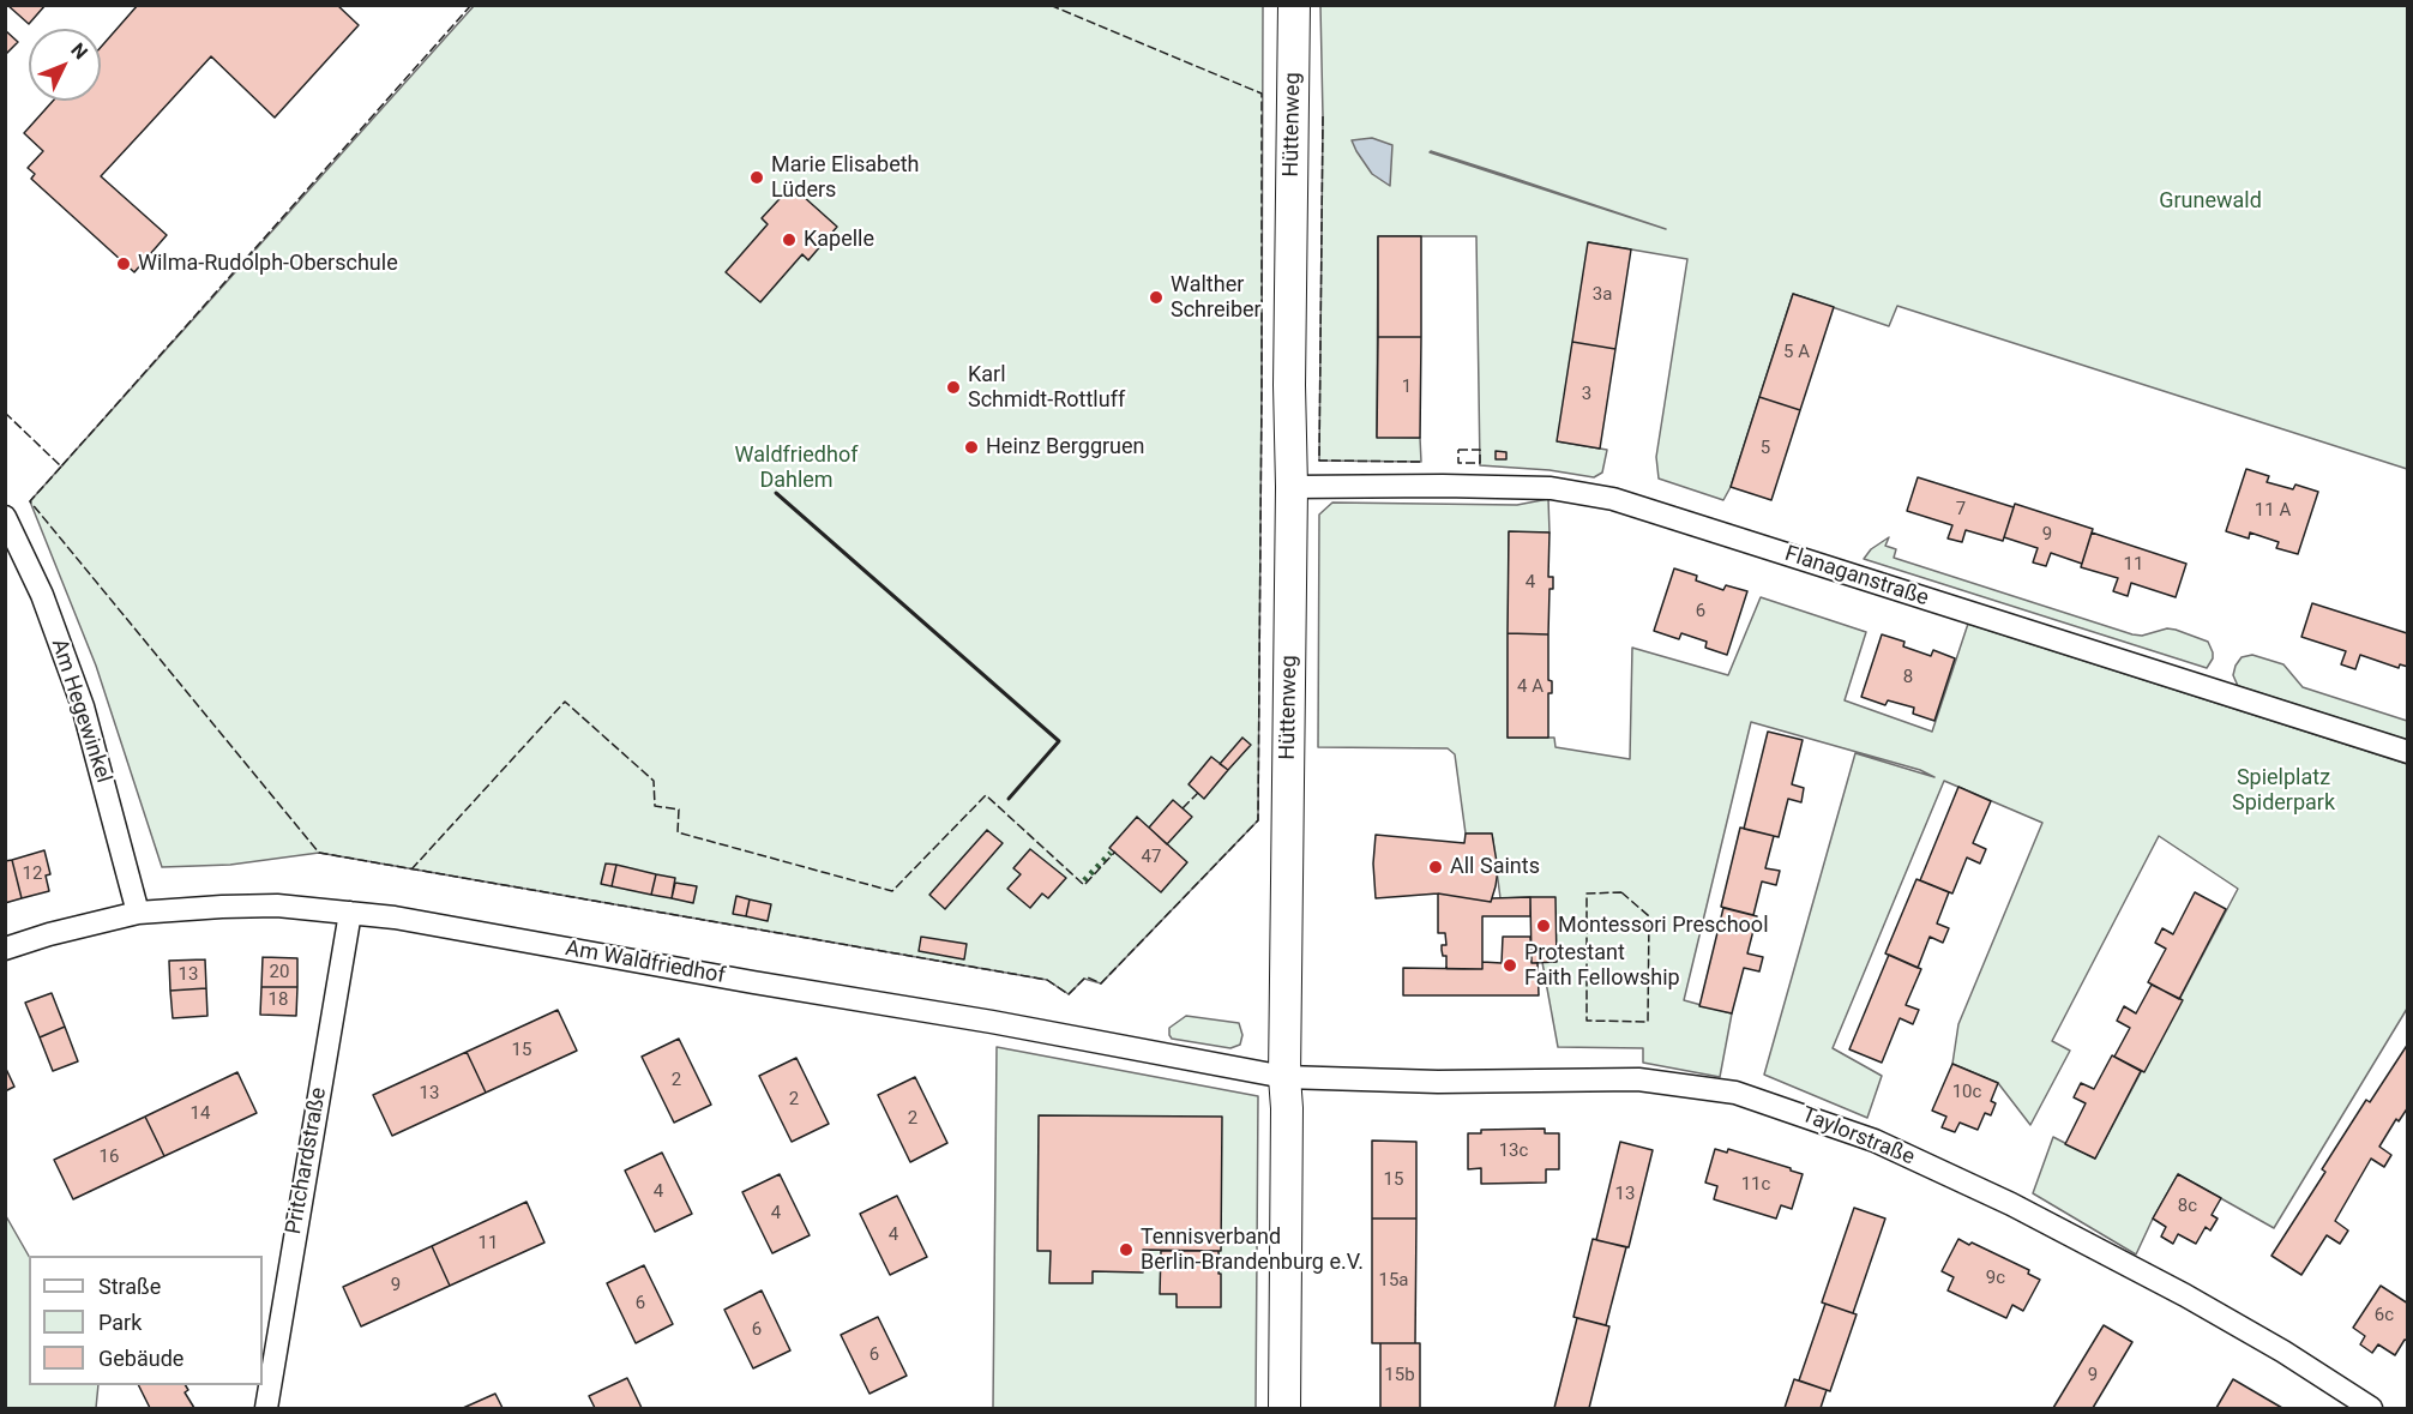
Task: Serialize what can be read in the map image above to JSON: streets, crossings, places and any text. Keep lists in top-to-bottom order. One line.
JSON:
{"streets":{"main road":["Hüttenweg"],"street":["Flanaganstraße","Am Hegewinkel","Am Waldfriedhof","Taylorstraße","Pritchardstraße"]},"crossings":[["Hüttenweg","Flanaganstraße"],["Hüttenweg","Am Waldfriedhof"],["Hüttenweg","Taylorstraße"],["Am Hegewinkel","Am Waldfriedhof"],["Am Waldfriedhof","Taylorstraße"],["Am Waldfriedhof","Pritchardstraße"]],"parks":["Grunewald","Waldfriedhof Dahlem","Spielplatz Spiderpark"],"places":["Marie Elisabeth Lüders","Kapelle","Wilma-Rudolph-Oberschule","Walther Schreiber","Karl Schmidt-Rottluff","Heinz Berggruen","All Saints","Montessori Preschool","Protestant Faith Fellowship","Tennisverband Berlin-Brandenburg e.V."],"house_numbers":["3a","5 A","1","3","5","7","11 A","9","11","4","6","8","4 A","47","12","20","13","18","15","2","10c","13","2","14","2","13c","16","15","11c","4","13","8c","4","4","11","9c","15a","9","6","6c","6","6","15b","9"],"legend":["Straße","Park","Gebäude"],"north":"top right"}
